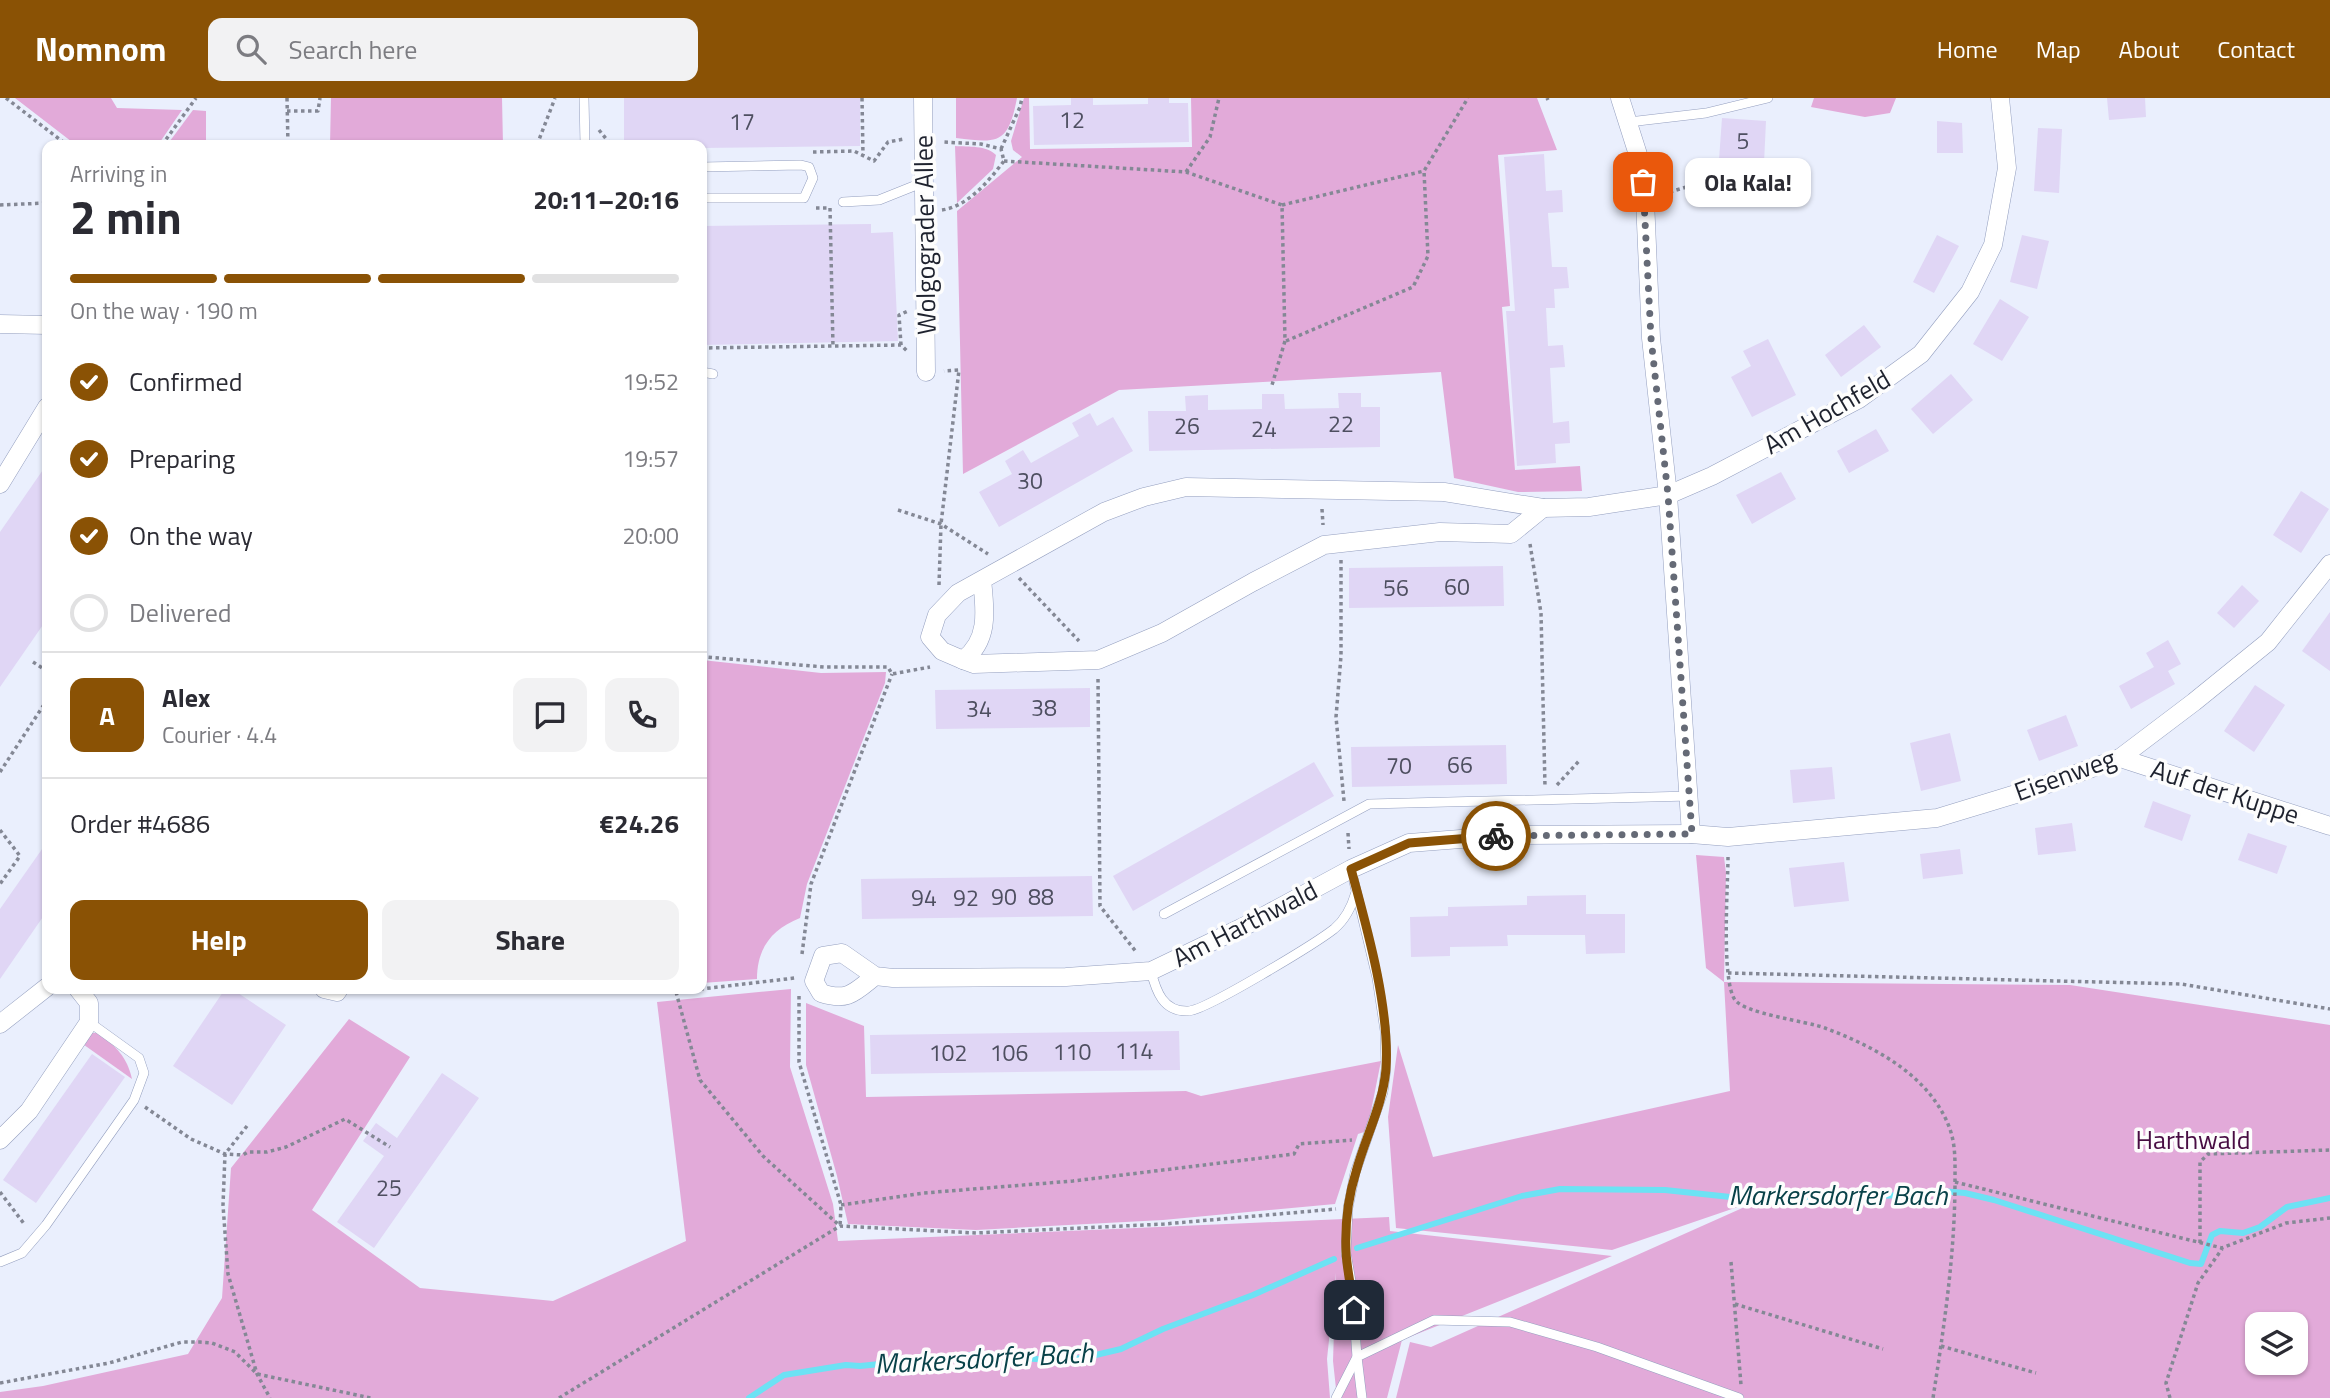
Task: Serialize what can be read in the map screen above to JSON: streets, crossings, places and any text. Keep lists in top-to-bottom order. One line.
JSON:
{"streets":{"street":["Wolgograder Allee","Am Hochfeld","Eisenweg","Auf der Kuppe","Am Harthwald"]},"crossings":[["Eisenweg","Auf der Kuppe"],["Eisenweg","Am Harthwald"]],"water":["Markersdorfer Bach"],"parks":["Harthwald"],"places":["Ola Kala!"],"house_numbers":["12","17","5","22","26","24","30","60","56","38","34","66","70","90","88","94","92","114","110","102","106","25"],"page":{"header":"Nomnom","search":"Search here","nav":["Home","Map","About","Contact"],"heading":["2 min","Arriving in","20:11–20:16"],"panel":["Alex","Courier · 4.4","Order #4686","€24.26"],"bubble":"Ola Kala!","bar":"On the way · 190 m","list":[["Confirmed","19:52"],["Preparing","19:57"],["On the way","20:00"],"Delivered"],"round":"A","buttons":["Help","Share"]}}
